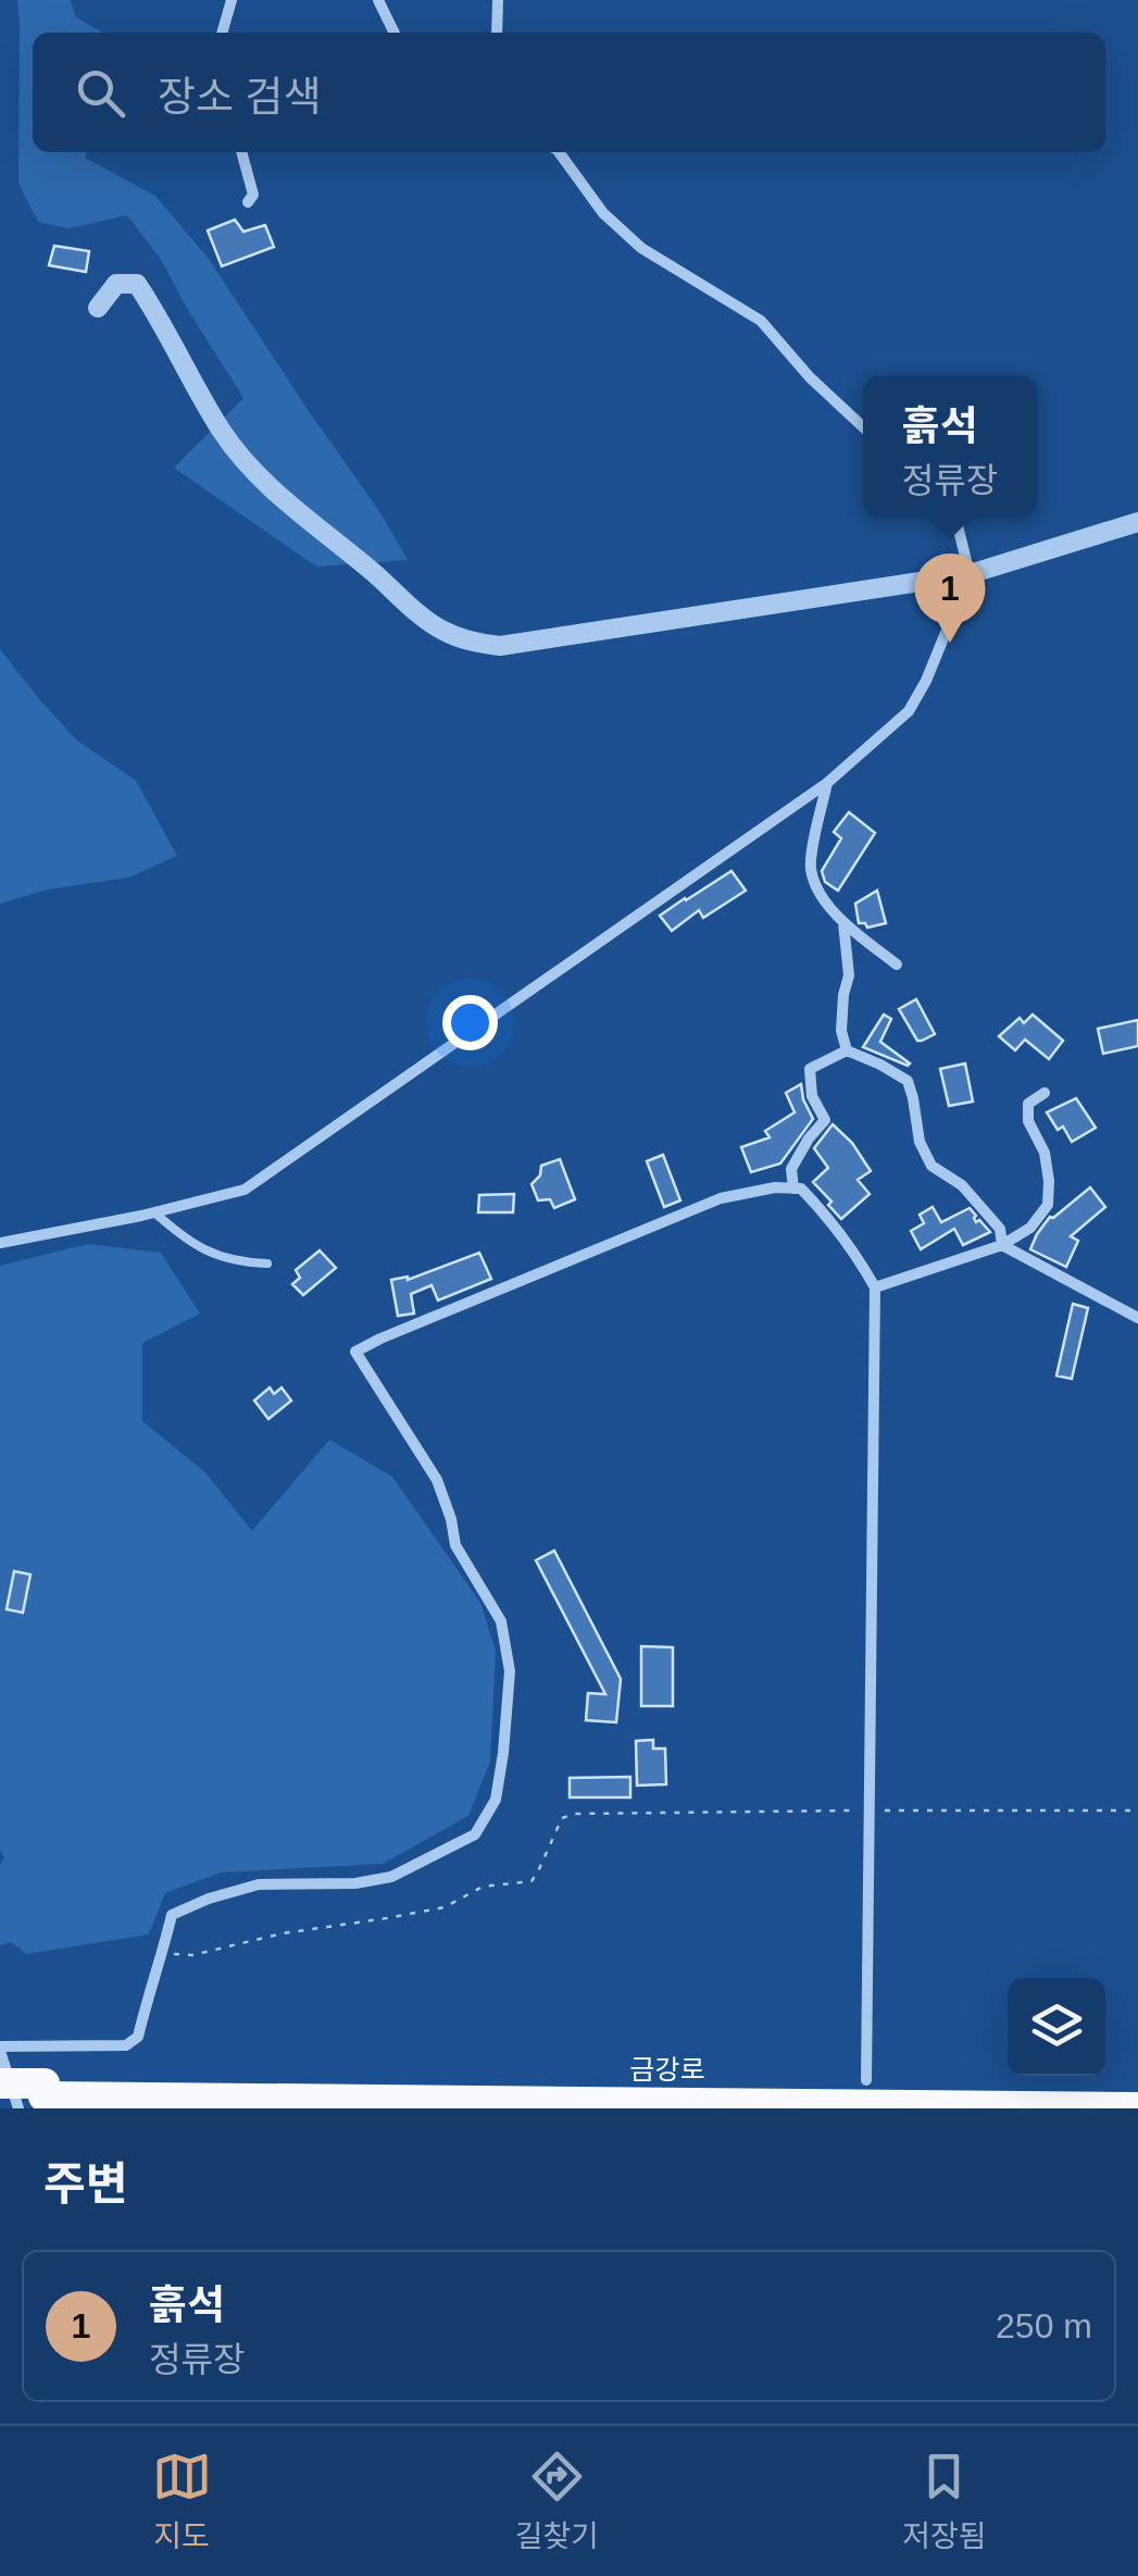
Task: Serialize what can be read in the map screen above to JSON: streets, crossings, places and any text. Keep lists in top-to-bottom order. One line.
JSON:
{"streets":{"highway":["금강로"]},"page":{"search":"장소 검색","popup":["흙석","정류장"],"pins":"1","heading":"주변","list":[{"mark":"1","name":"흙석","note":"정류장","value":"250 m"}],"nav":["지도","길찾기","저장됨"]}}
